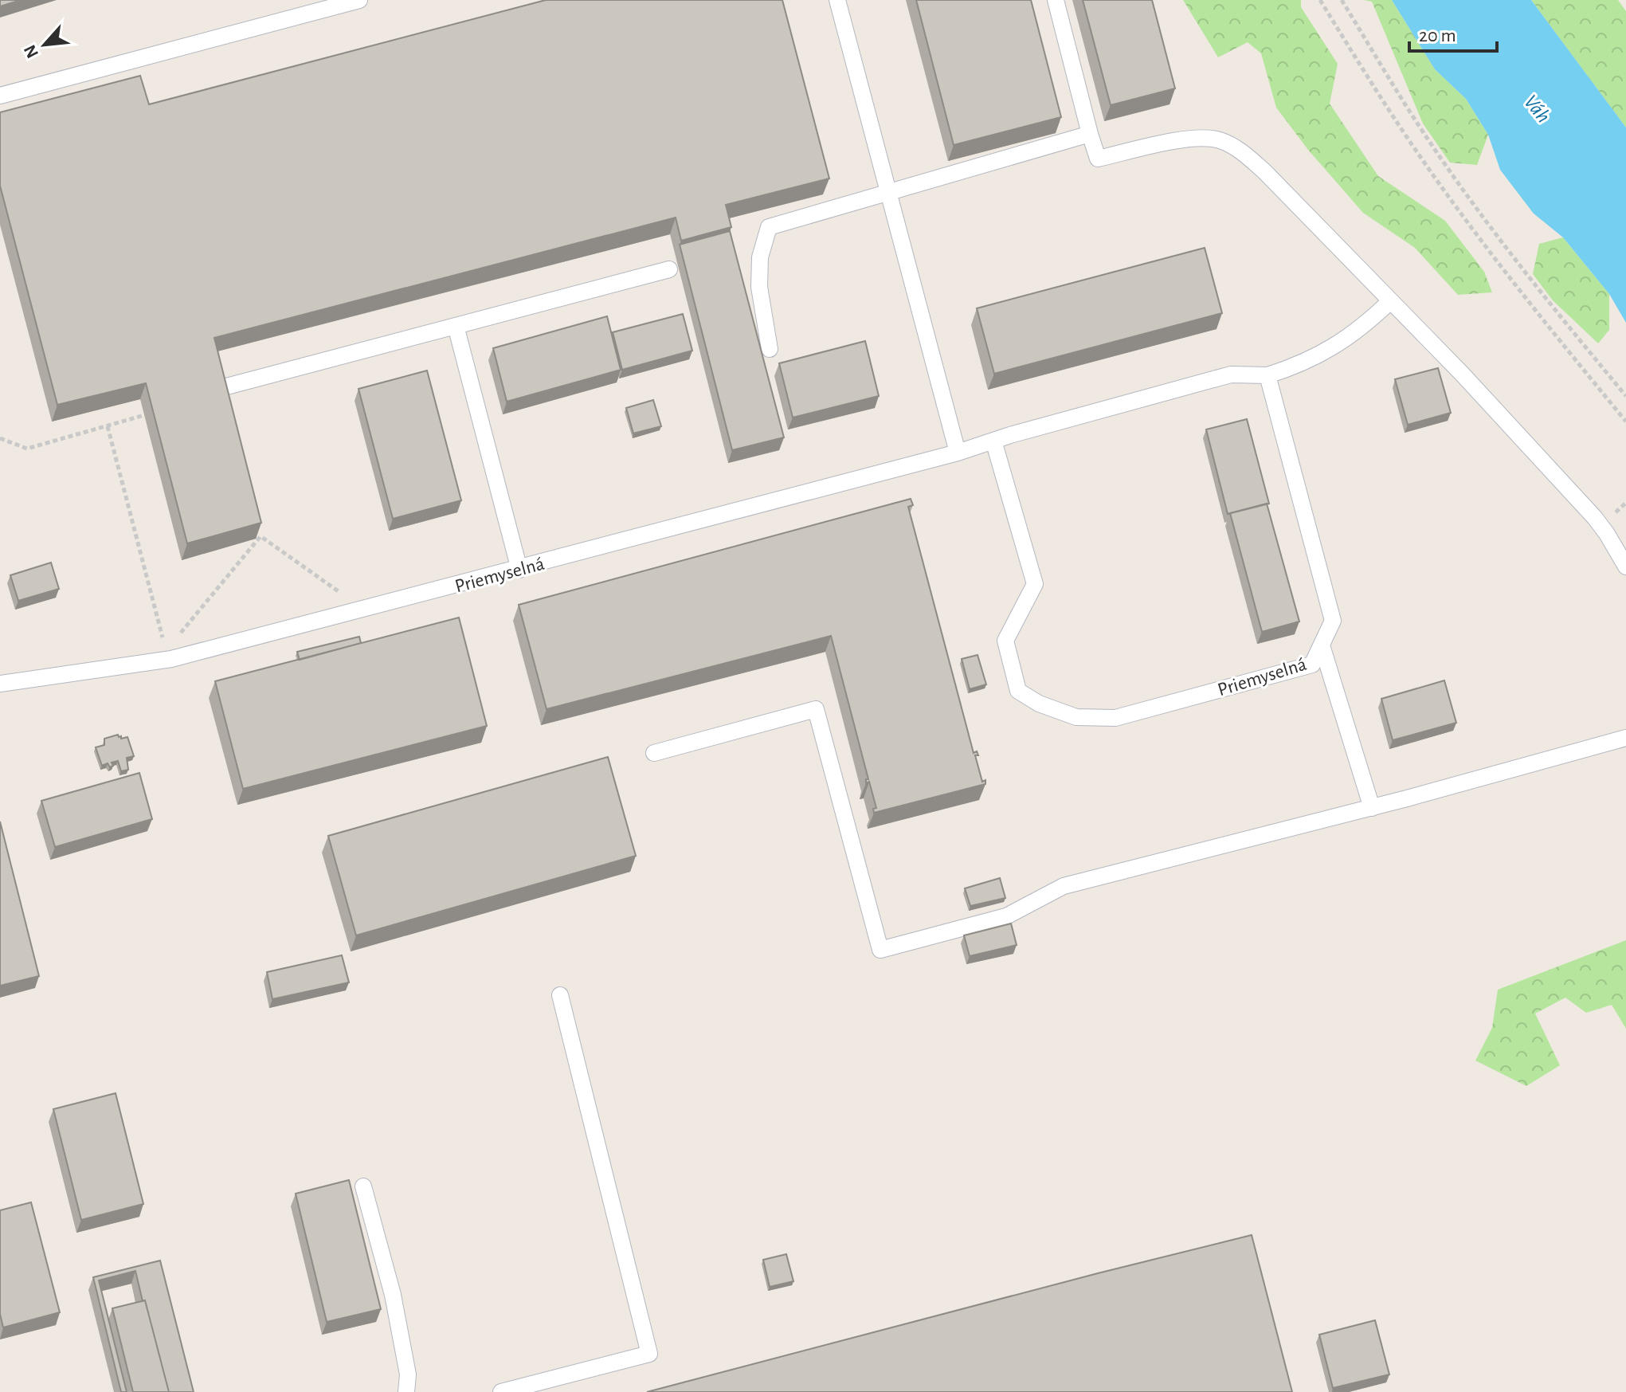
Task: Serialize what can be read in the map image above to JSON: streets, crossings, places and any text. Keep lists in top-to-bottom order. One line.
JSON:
{"streets":{"lane":["Priemyselná"]},"water":["Váh"],"scale_bar":"20 m","north":"bottom left"}
